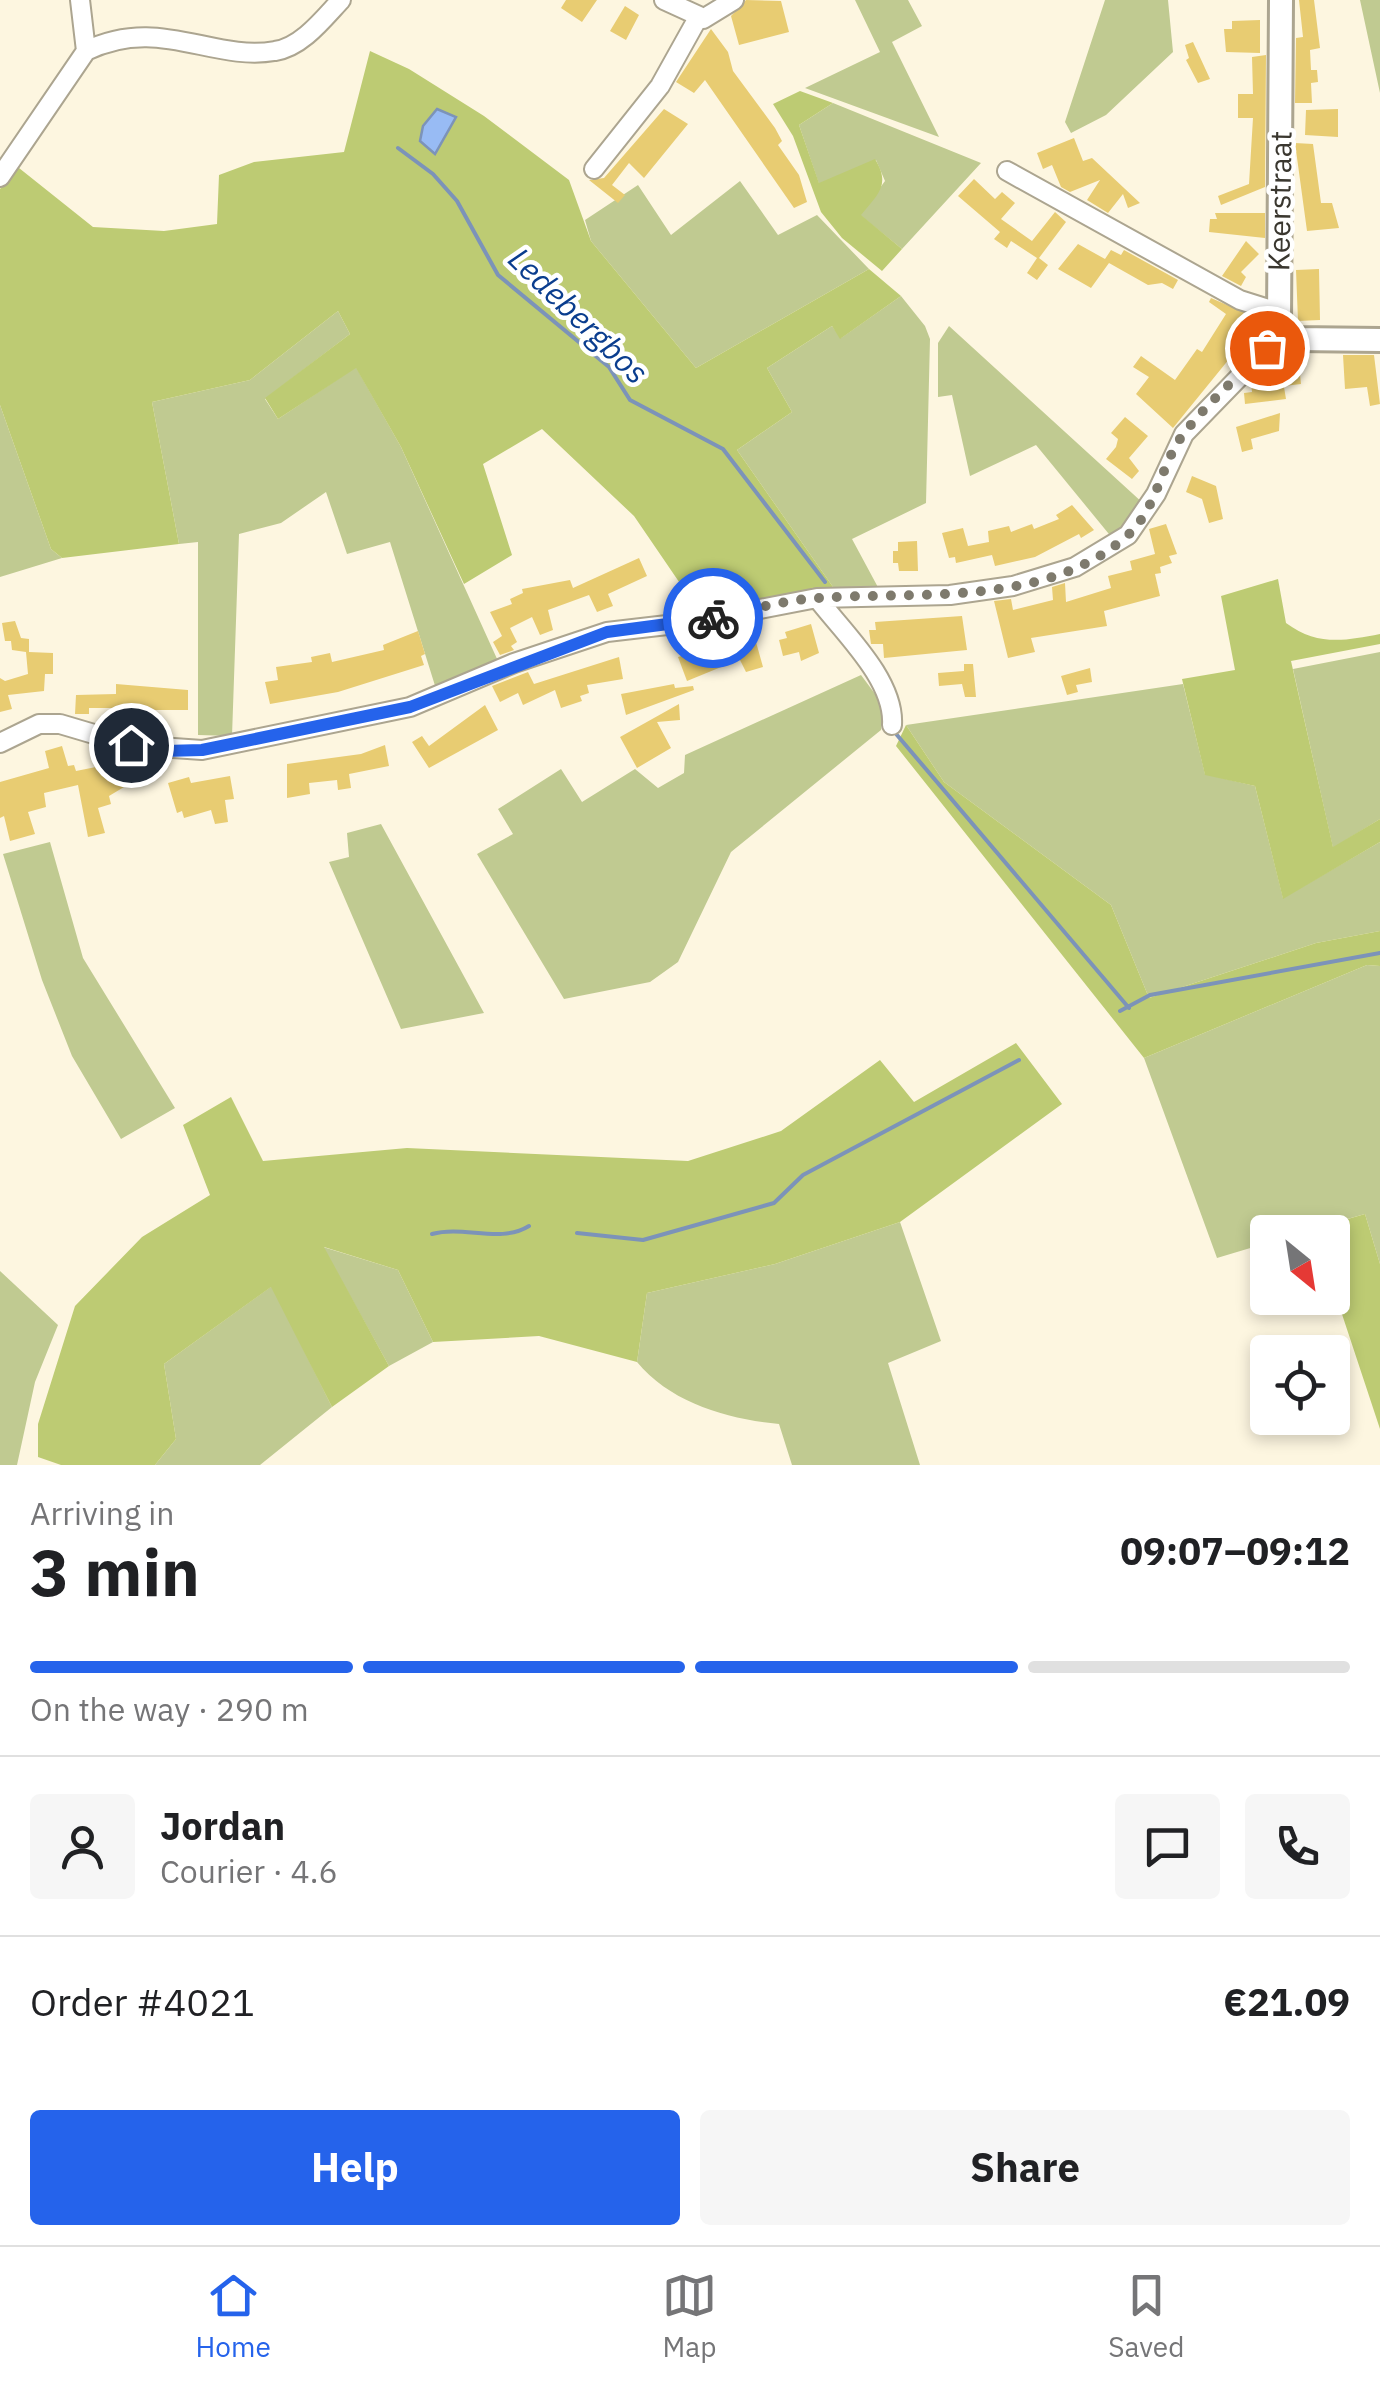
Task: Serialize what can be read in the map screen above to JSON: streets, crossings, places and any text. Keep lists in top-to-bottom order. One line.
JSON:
{"streets":{"main road":["Keerstraat"]},"water":["Ledebergbos"],"north":"bottom right","page":{"heading":["3 min","Arriving in","09:07–09:12"],"panel":["Jordan","Courier · 4.6","Order #4021","€21.09"],"bar":"On the way · 290 m","buttons":["Help","Share"],"tabs":["Home","Map","Saved"]}}
